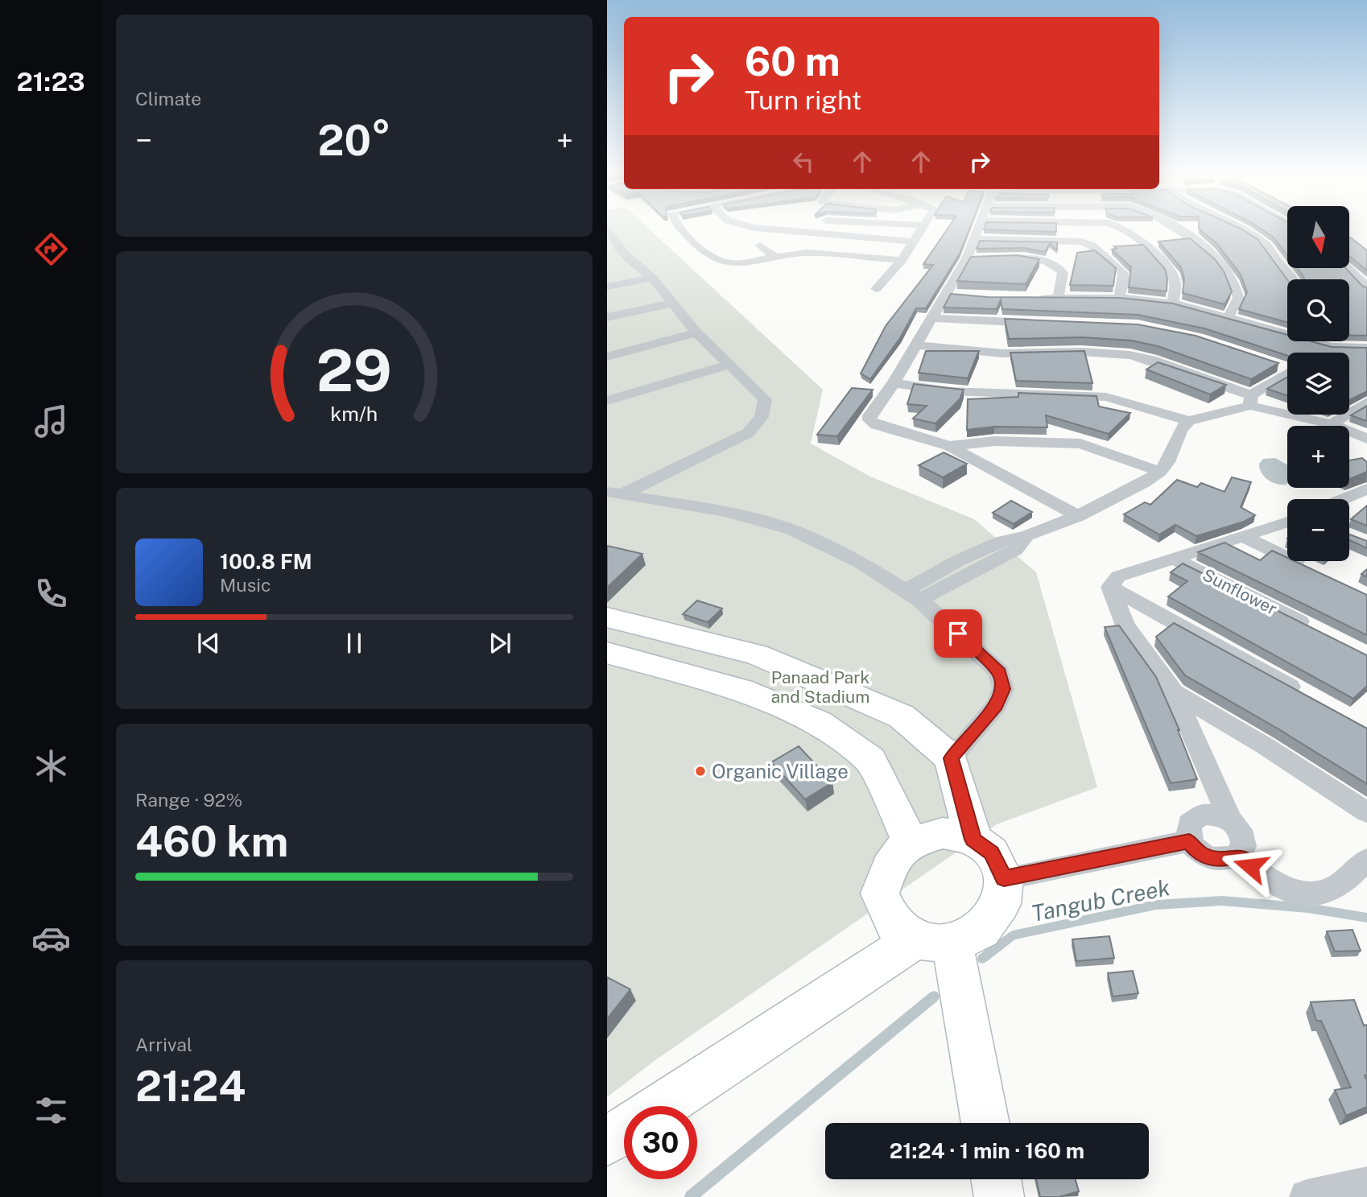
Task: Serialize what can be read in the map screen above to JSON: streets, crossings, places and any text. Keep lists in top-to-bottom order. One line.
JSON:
{"streets":{"street":["Sunflower"]},"water":["Tangub Creek"],"parks":["Panaad Park and Stadium"],"places":["Organic Village"],"north":"bottom","page":{"tabs":"21:23","tile":["Climate",["Range · 92%","460 km"],["Arrival","21:24"]],"turn":["60 m","Turn right"],"heat":["−","20°","+"],"map_buttons":["+","−"],"song":["100.8 FM","Music"],"limit":"30","trip":"21:24 · 1 min · 160 m","gauge":["29","km/h"]}}
